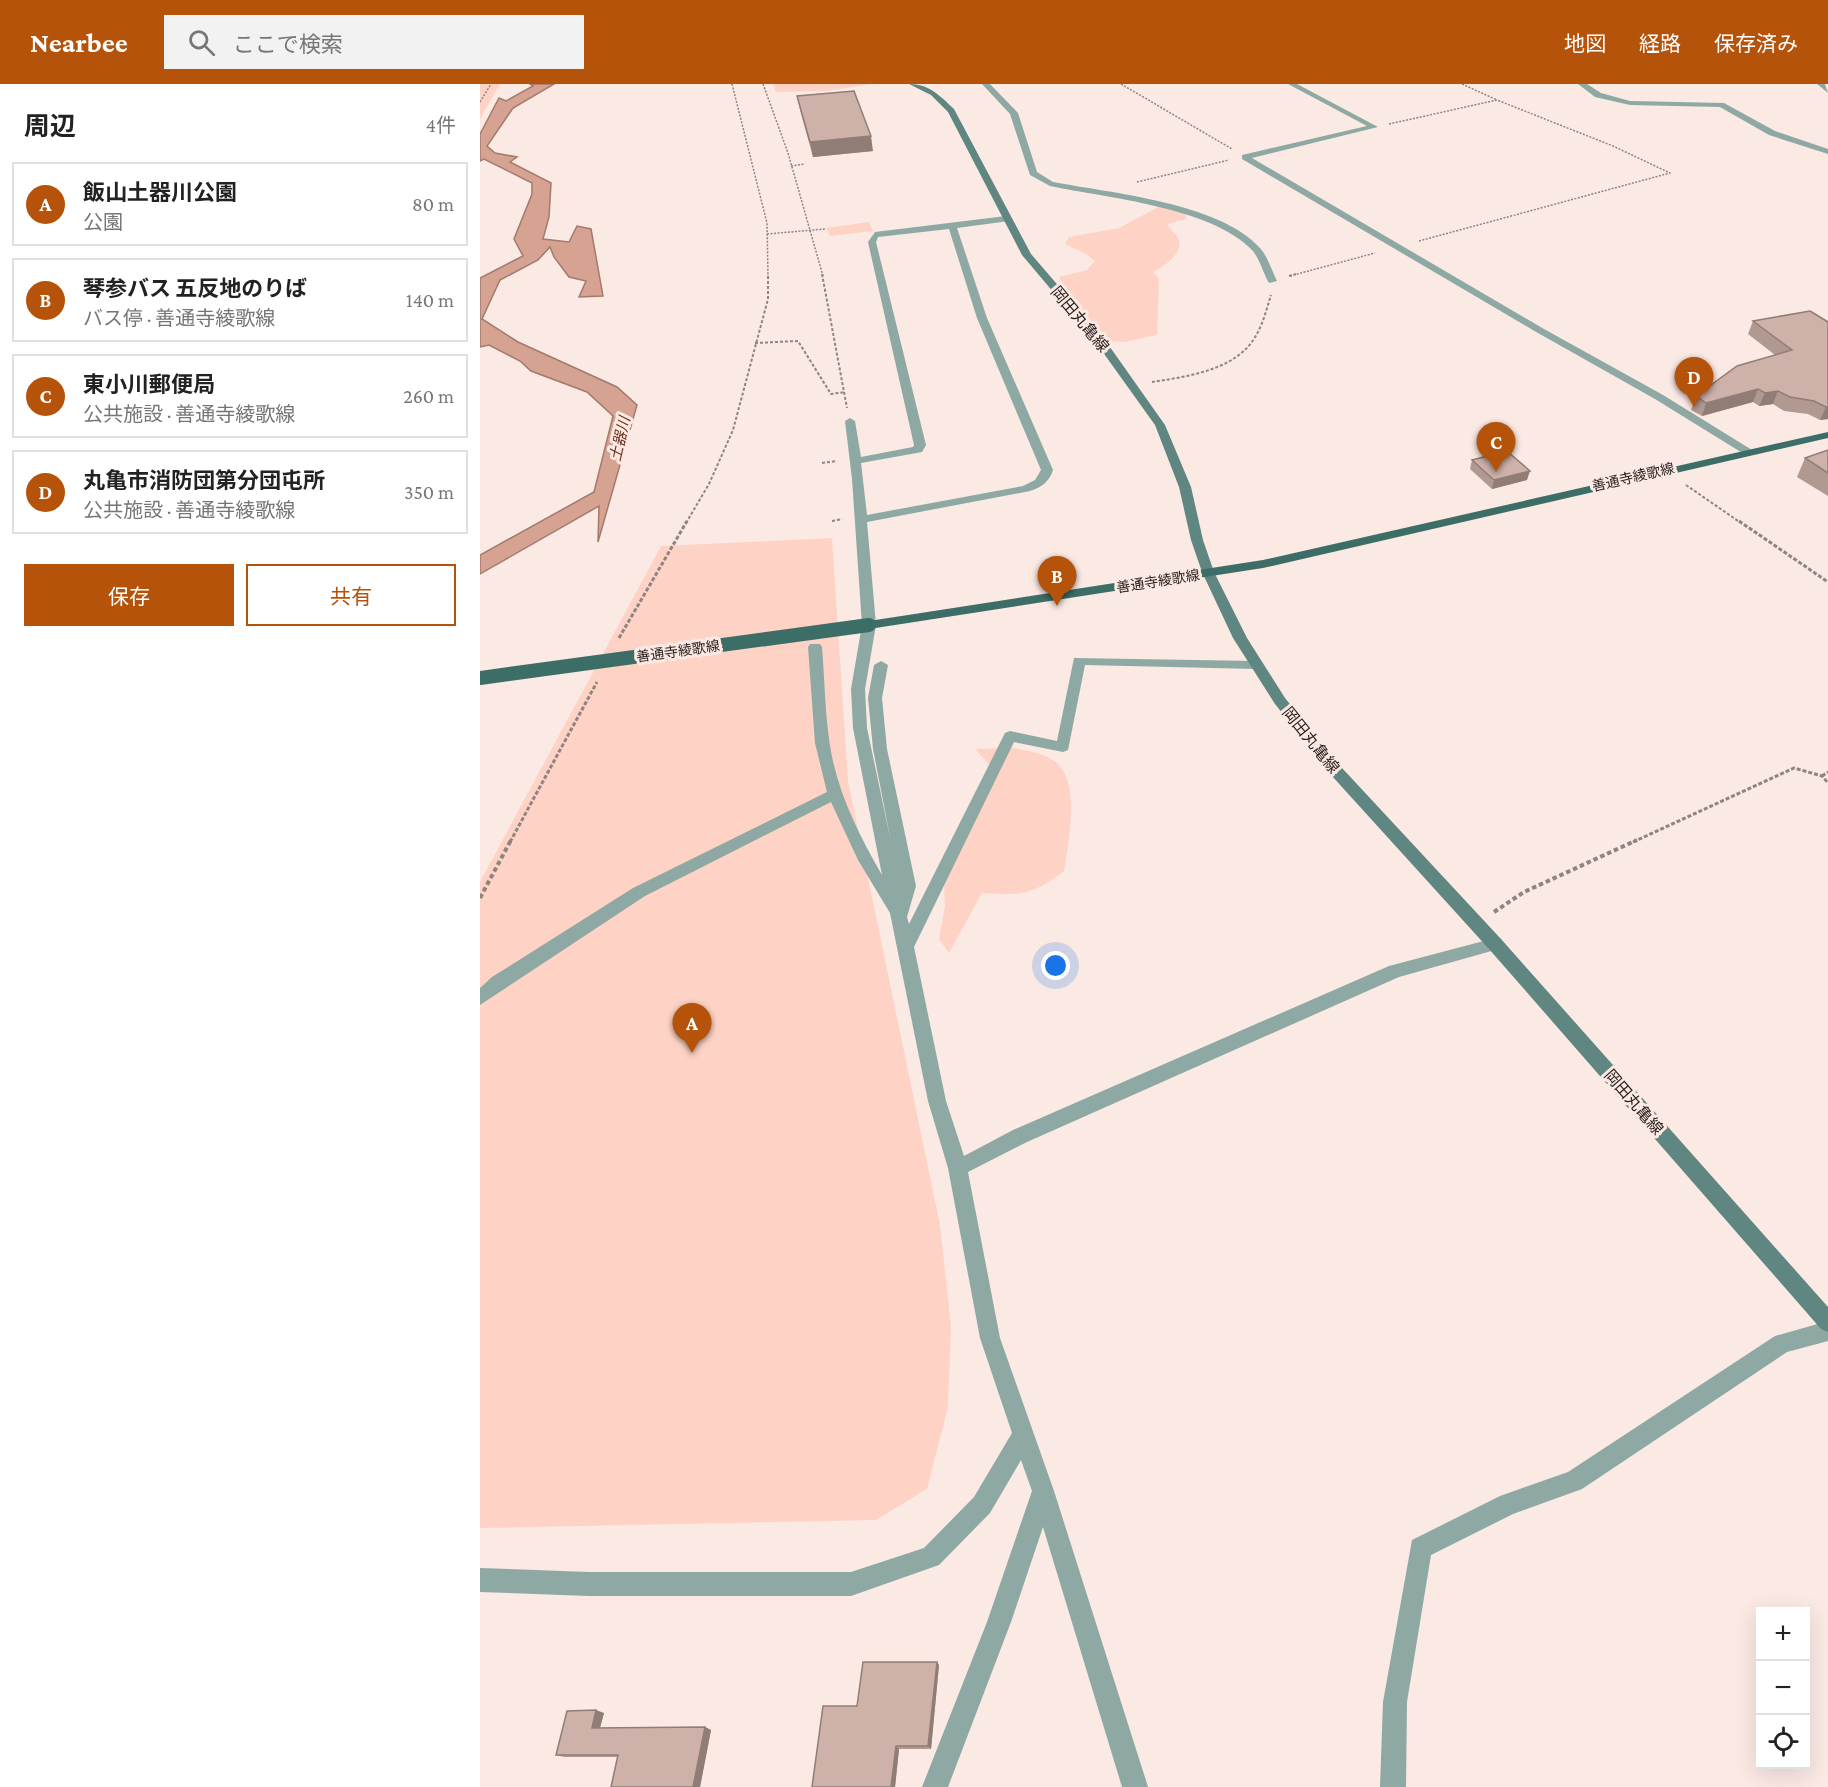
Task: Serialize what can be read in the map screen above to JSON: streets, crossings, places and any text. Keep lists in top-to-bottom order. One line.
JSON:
{"streets":{"main road":["岡田丸亀線","善通寺綾歌線"]},"crossings":[["岡田丸亀線","善通寺綾歌線"]],"water":["土器川"],"page":{"header":"Nearbee","search":"ここで検索","nav":["地図","経路","保存済み"],"heading":["周辺","4件"],"list":[{"mark":"A","name":"飯山土器川公園","note":"公園","value":"80 m"},{"mark":"B","name":"琴参バス 五反地のりば","note":"バス停 · 善通寺綾歌線","value":"140 m"},{"mark":"C","name":"東小川郵便局","note":"公共施設 · 善通寺綾歌線","value":"260 m"},{"mark":"D","name":"丸亀市消防団第分団屯所","note":"公共施設 · 善通寺綾歌線","value":"350 m"}],"pins":["D","C","B","A"],"buttons":["保存","共有"],"map_buttons":["+","−"]}}
